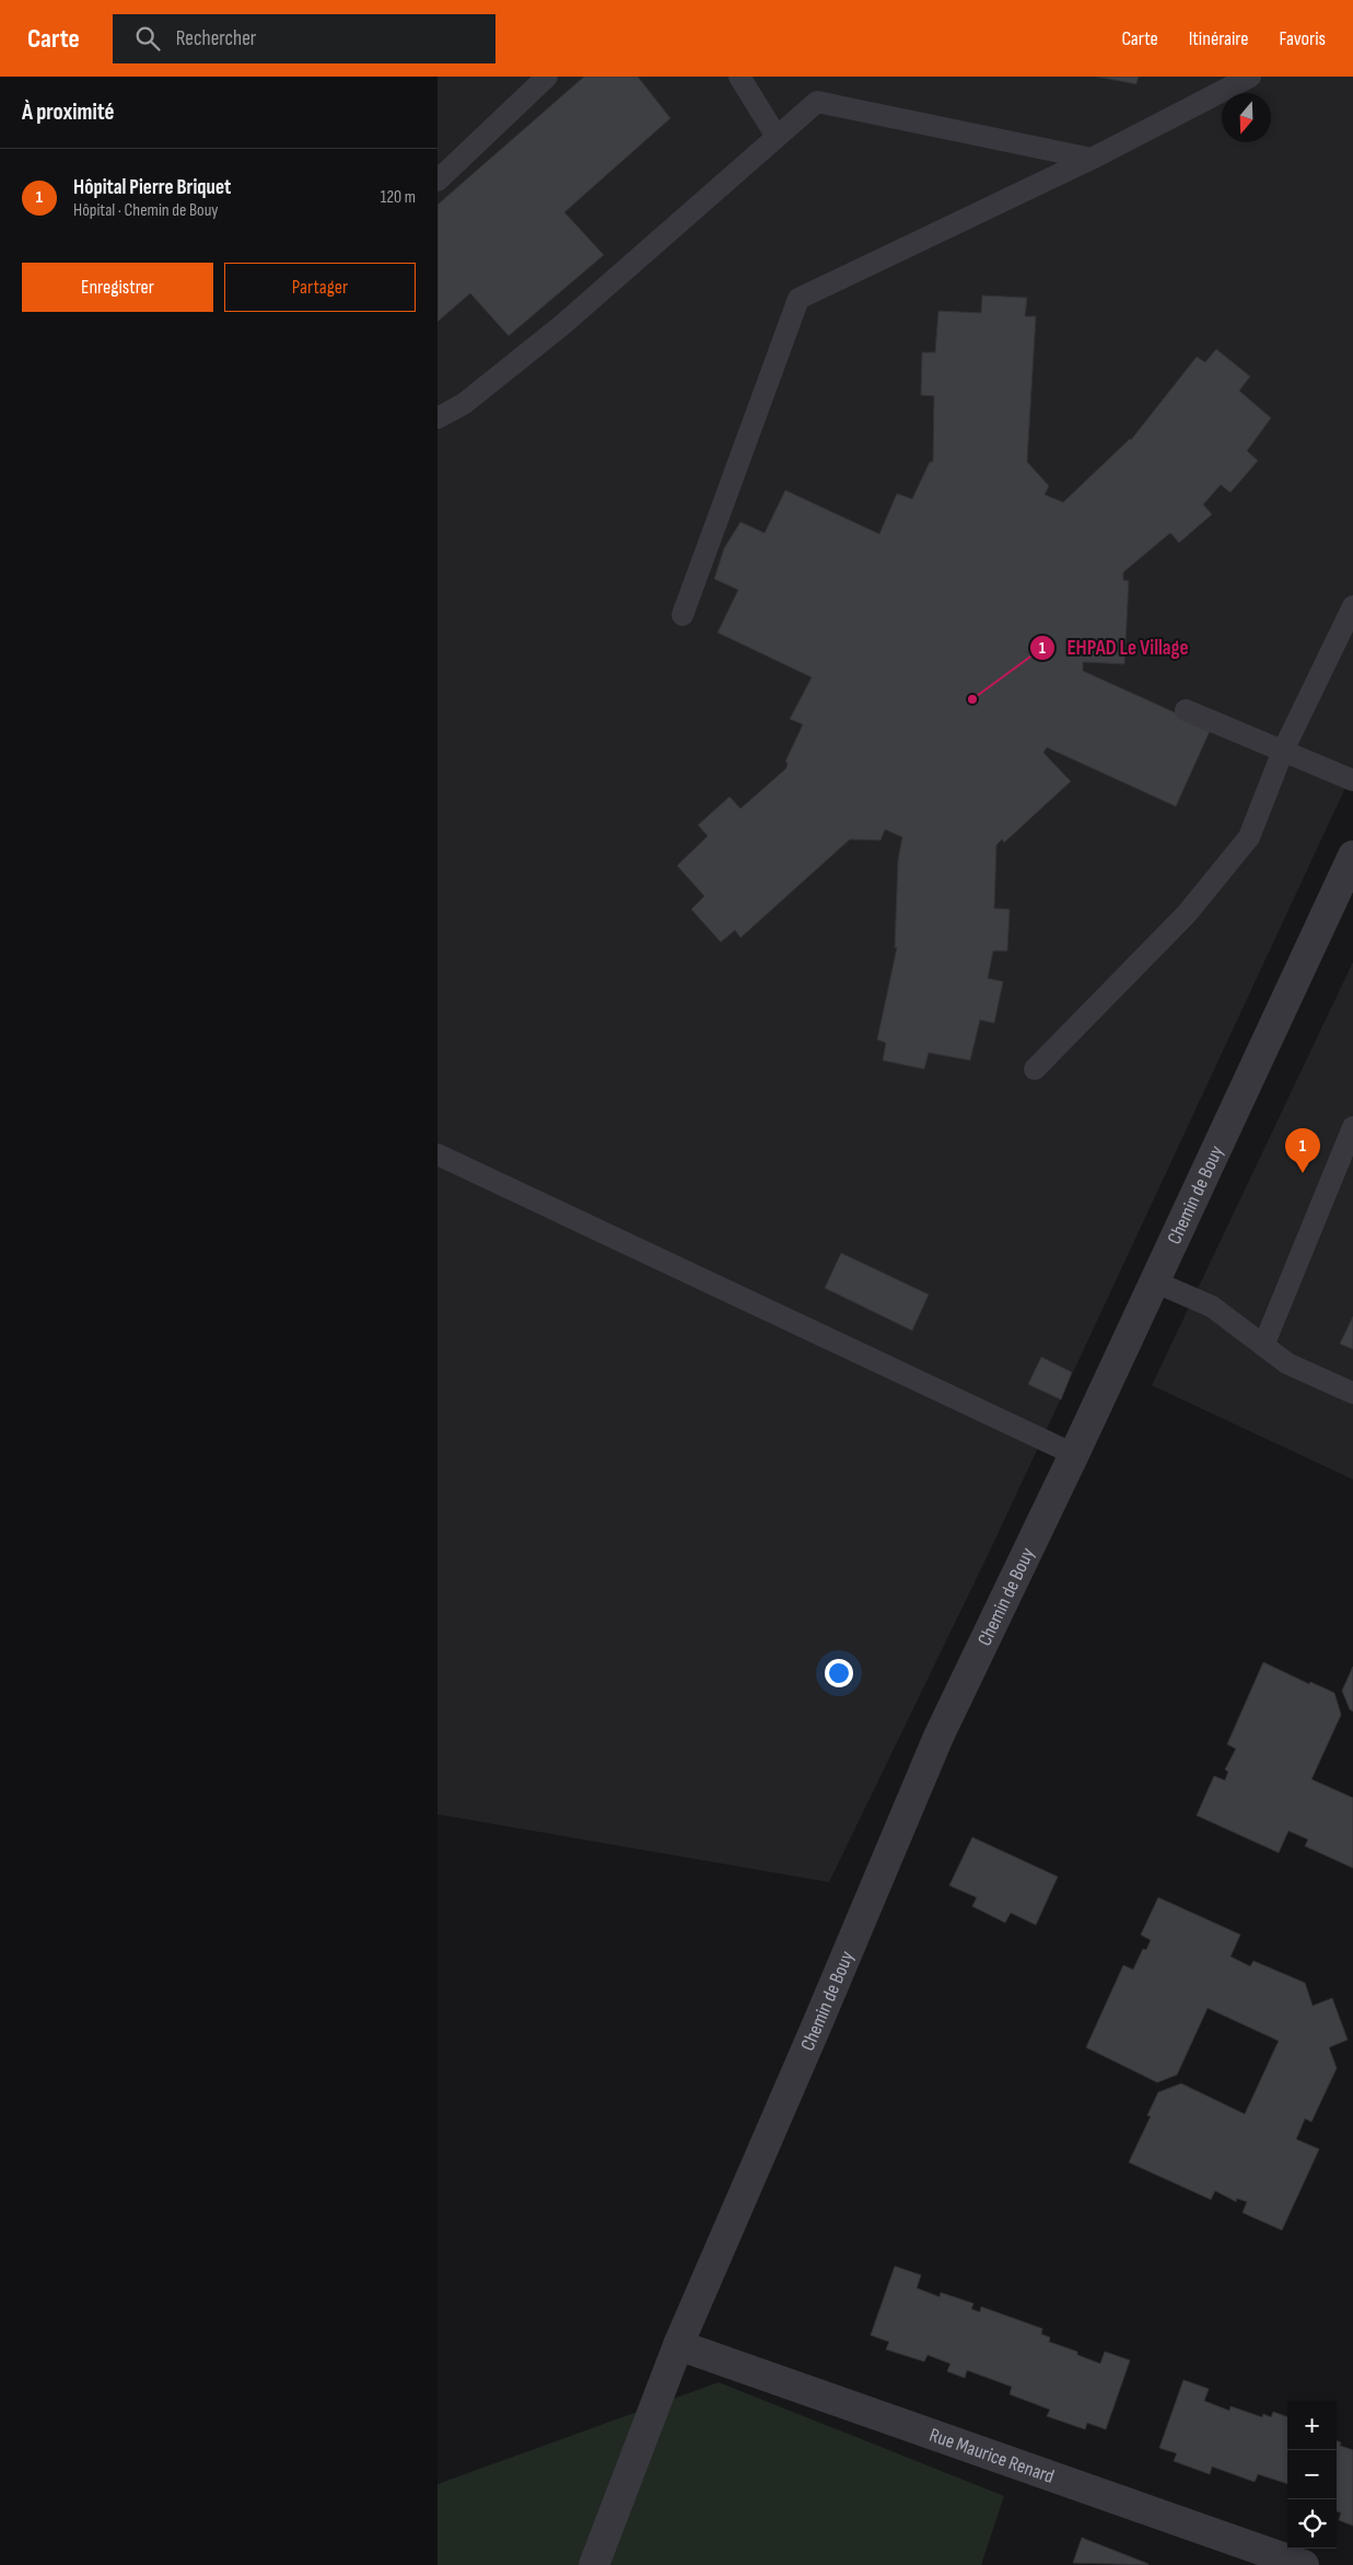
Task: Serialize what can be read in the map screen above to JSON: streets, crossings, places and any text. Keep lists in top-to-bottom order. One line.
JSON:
{"streets":{"street":["Chemin de Bouy","Rue Maurice Renard"]},"crossings":[["Chemin de Bouy","Rue Maurice Renard"]],"places":["EHPAD Le Village"],"north":"bottom","page":{"header":"Carte","search":"Rechercher","nav":["Carte","Itinéraire","Favoris"],"heading":"À proximité","list":[{"mark":"1","name":"Hôpital Pierre Briquet","note":"Hôpital · Chemin de Bouy","value":"120 m"}],"buttons":["Enregistrer","Partager"],"pins":"1","map_buttons":["+","−"]}}
